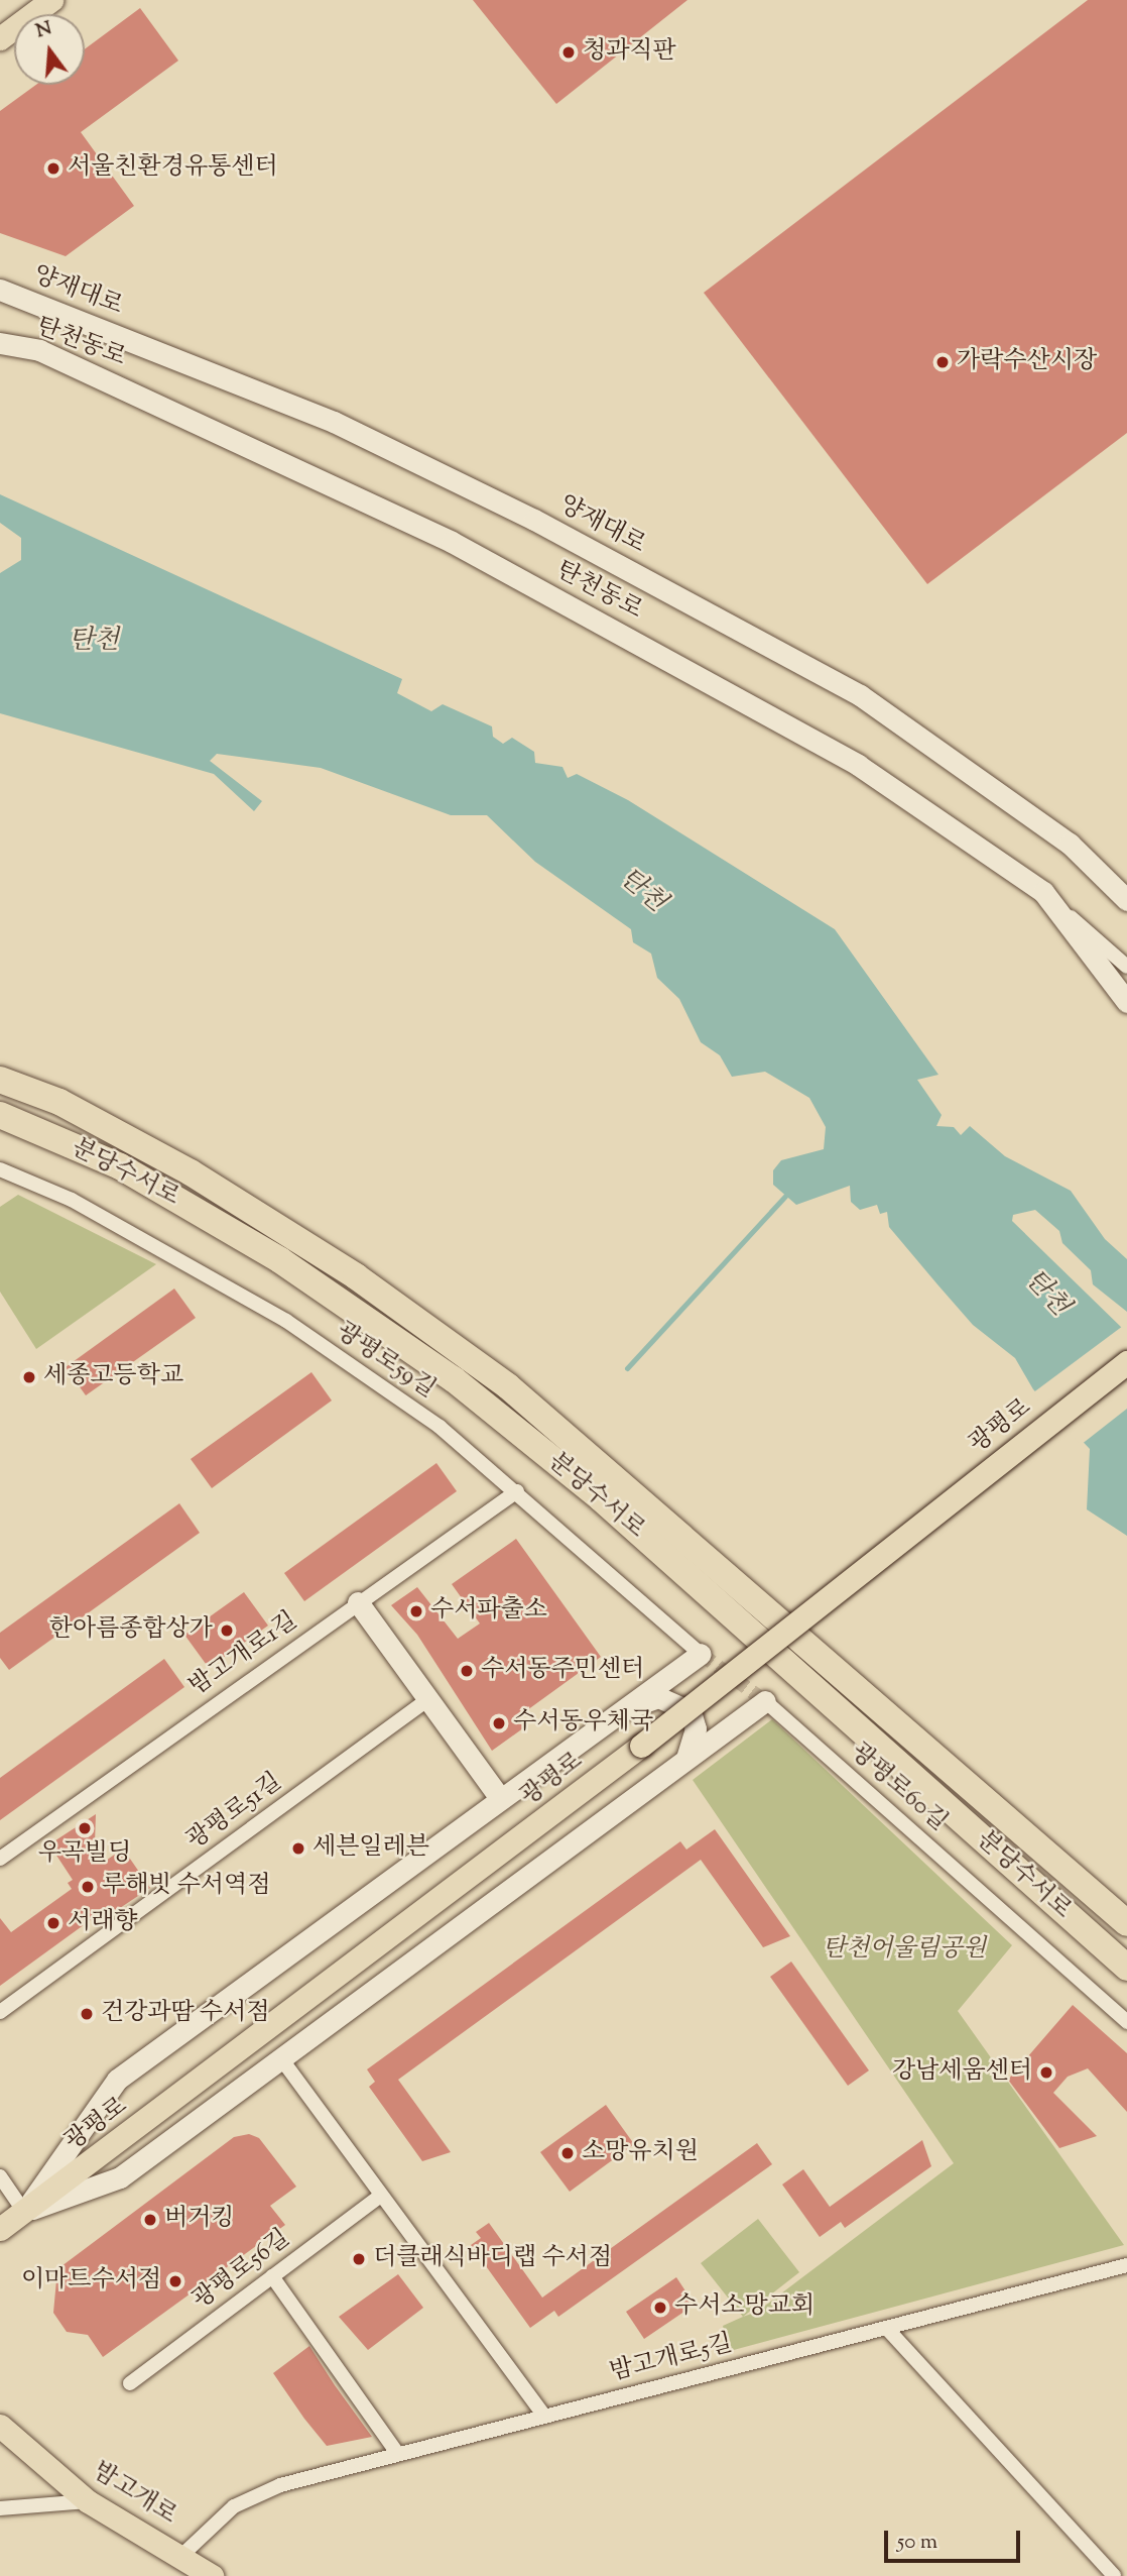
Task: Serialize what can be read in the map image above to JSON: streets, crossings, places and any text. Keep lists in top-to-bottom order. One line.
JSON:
{"streets":{"highway":["분당수서로"],"main road":["광평로","밤고개로"],"street":["양재대로","탄천동로","광평로59길","밤고개로1길","광평로60길","광평로51길","광평로56길","밤고개로5길"]},"crossings":[["광평로59길","밤고개로1길"],["광평로","밤고개로1길"],["광평로","광평로51길"],["밤고개로5길","밤고개로"]],"water":["탄천"],"parks":["탄천어울림공원"],"places":["청과직판","서울친환경유통센터","가락수산시장","세종고등학교","수서파출소","한아름종합상가","수서동주민센터","수서동우체국","우곡빌딩","세븐일레븐","루해빗 수서역점","서래향","건강과땀 수서점","강남세움센터","소망유치원","버거킹","더클래식바디랩 수서점","이마트수서점","수서소망교회"],"scale_bar":"50 m","north":"top"}
